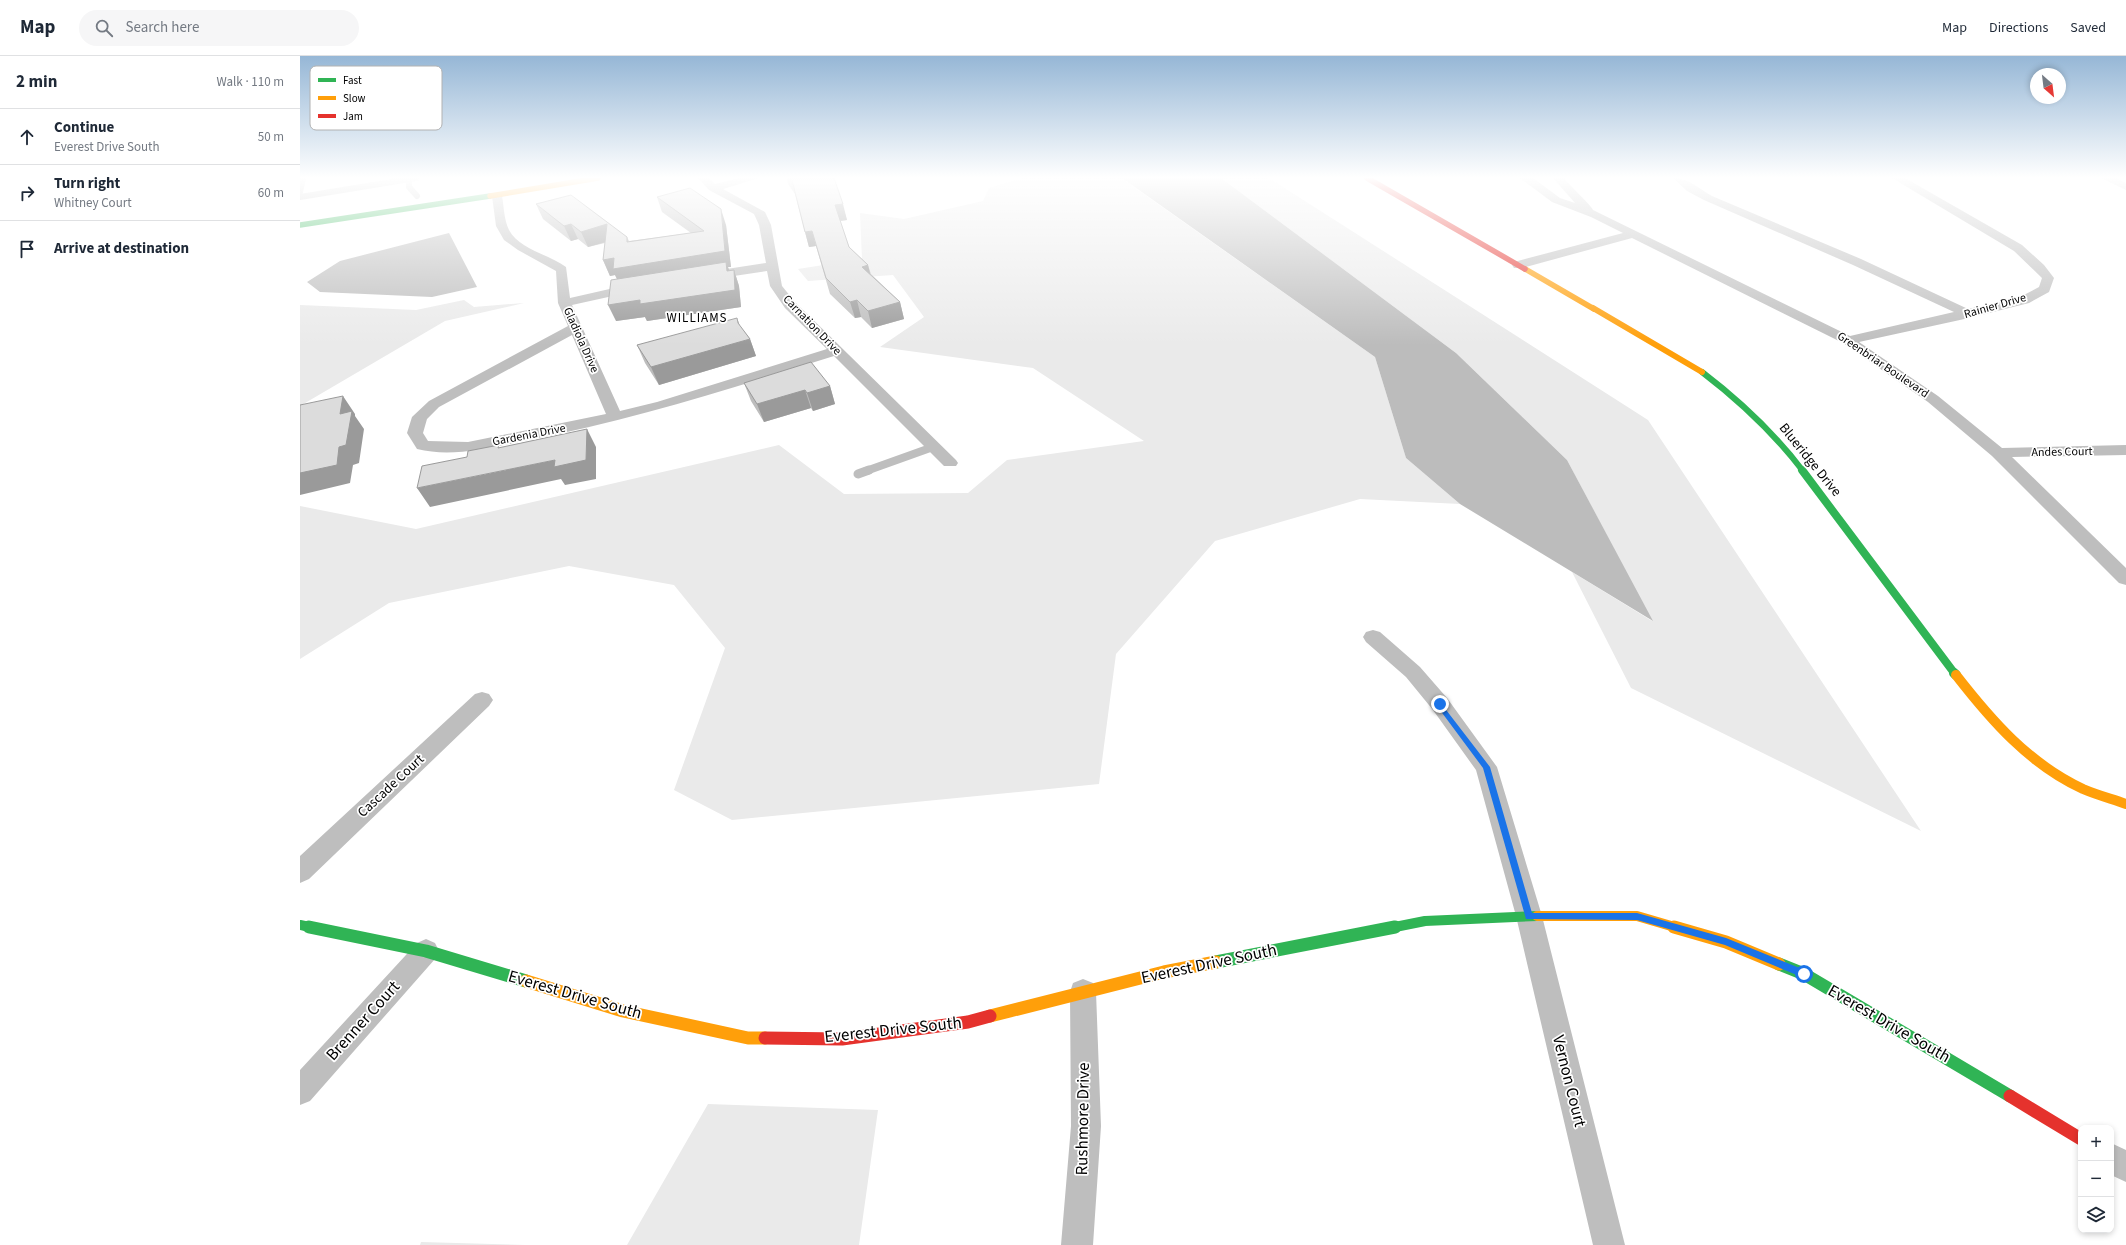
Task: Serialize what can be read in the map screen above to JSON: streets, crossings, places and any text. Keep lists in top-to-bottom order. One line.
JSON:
{"streets":{"street":["Rainier Drive","Carnation Drive","Gladiola Drive","Greenbriar Boulevard","Gardenia Drive","Andes Court","Blueridge Drive","Cascade Court","Everest Drive South","Brenner Court","Vernon Court","Rushmore Drive"]},"crossings":[["Rainier Drive","Greenbriar Boulevard"],["Carnation Drive","Gardenia Drive"],["Gladiola Drive","Gardenia Drive"],["Greenbriar Boulevard","Andes Court"],["Everest Drive South","Brenner Court"],["Everest Drive South","Vernon Court"],["Everest Drive South","Rushmore Drive"]],"districts":["WILLIAMS"],"legend":["Fast","Slow","Jam"],"north":"bottom right","page":{"header":"Map","search":"Search here","nav":["Map","Directions","Saved"],"heading":["2 min","Walk · 110 m"],"list":[["Continue","Everest Drive South","50 m"],["Turn right","Whitney Court","60 m"],"Arrive at destination"],"map_buttons":["+","−"]}}
